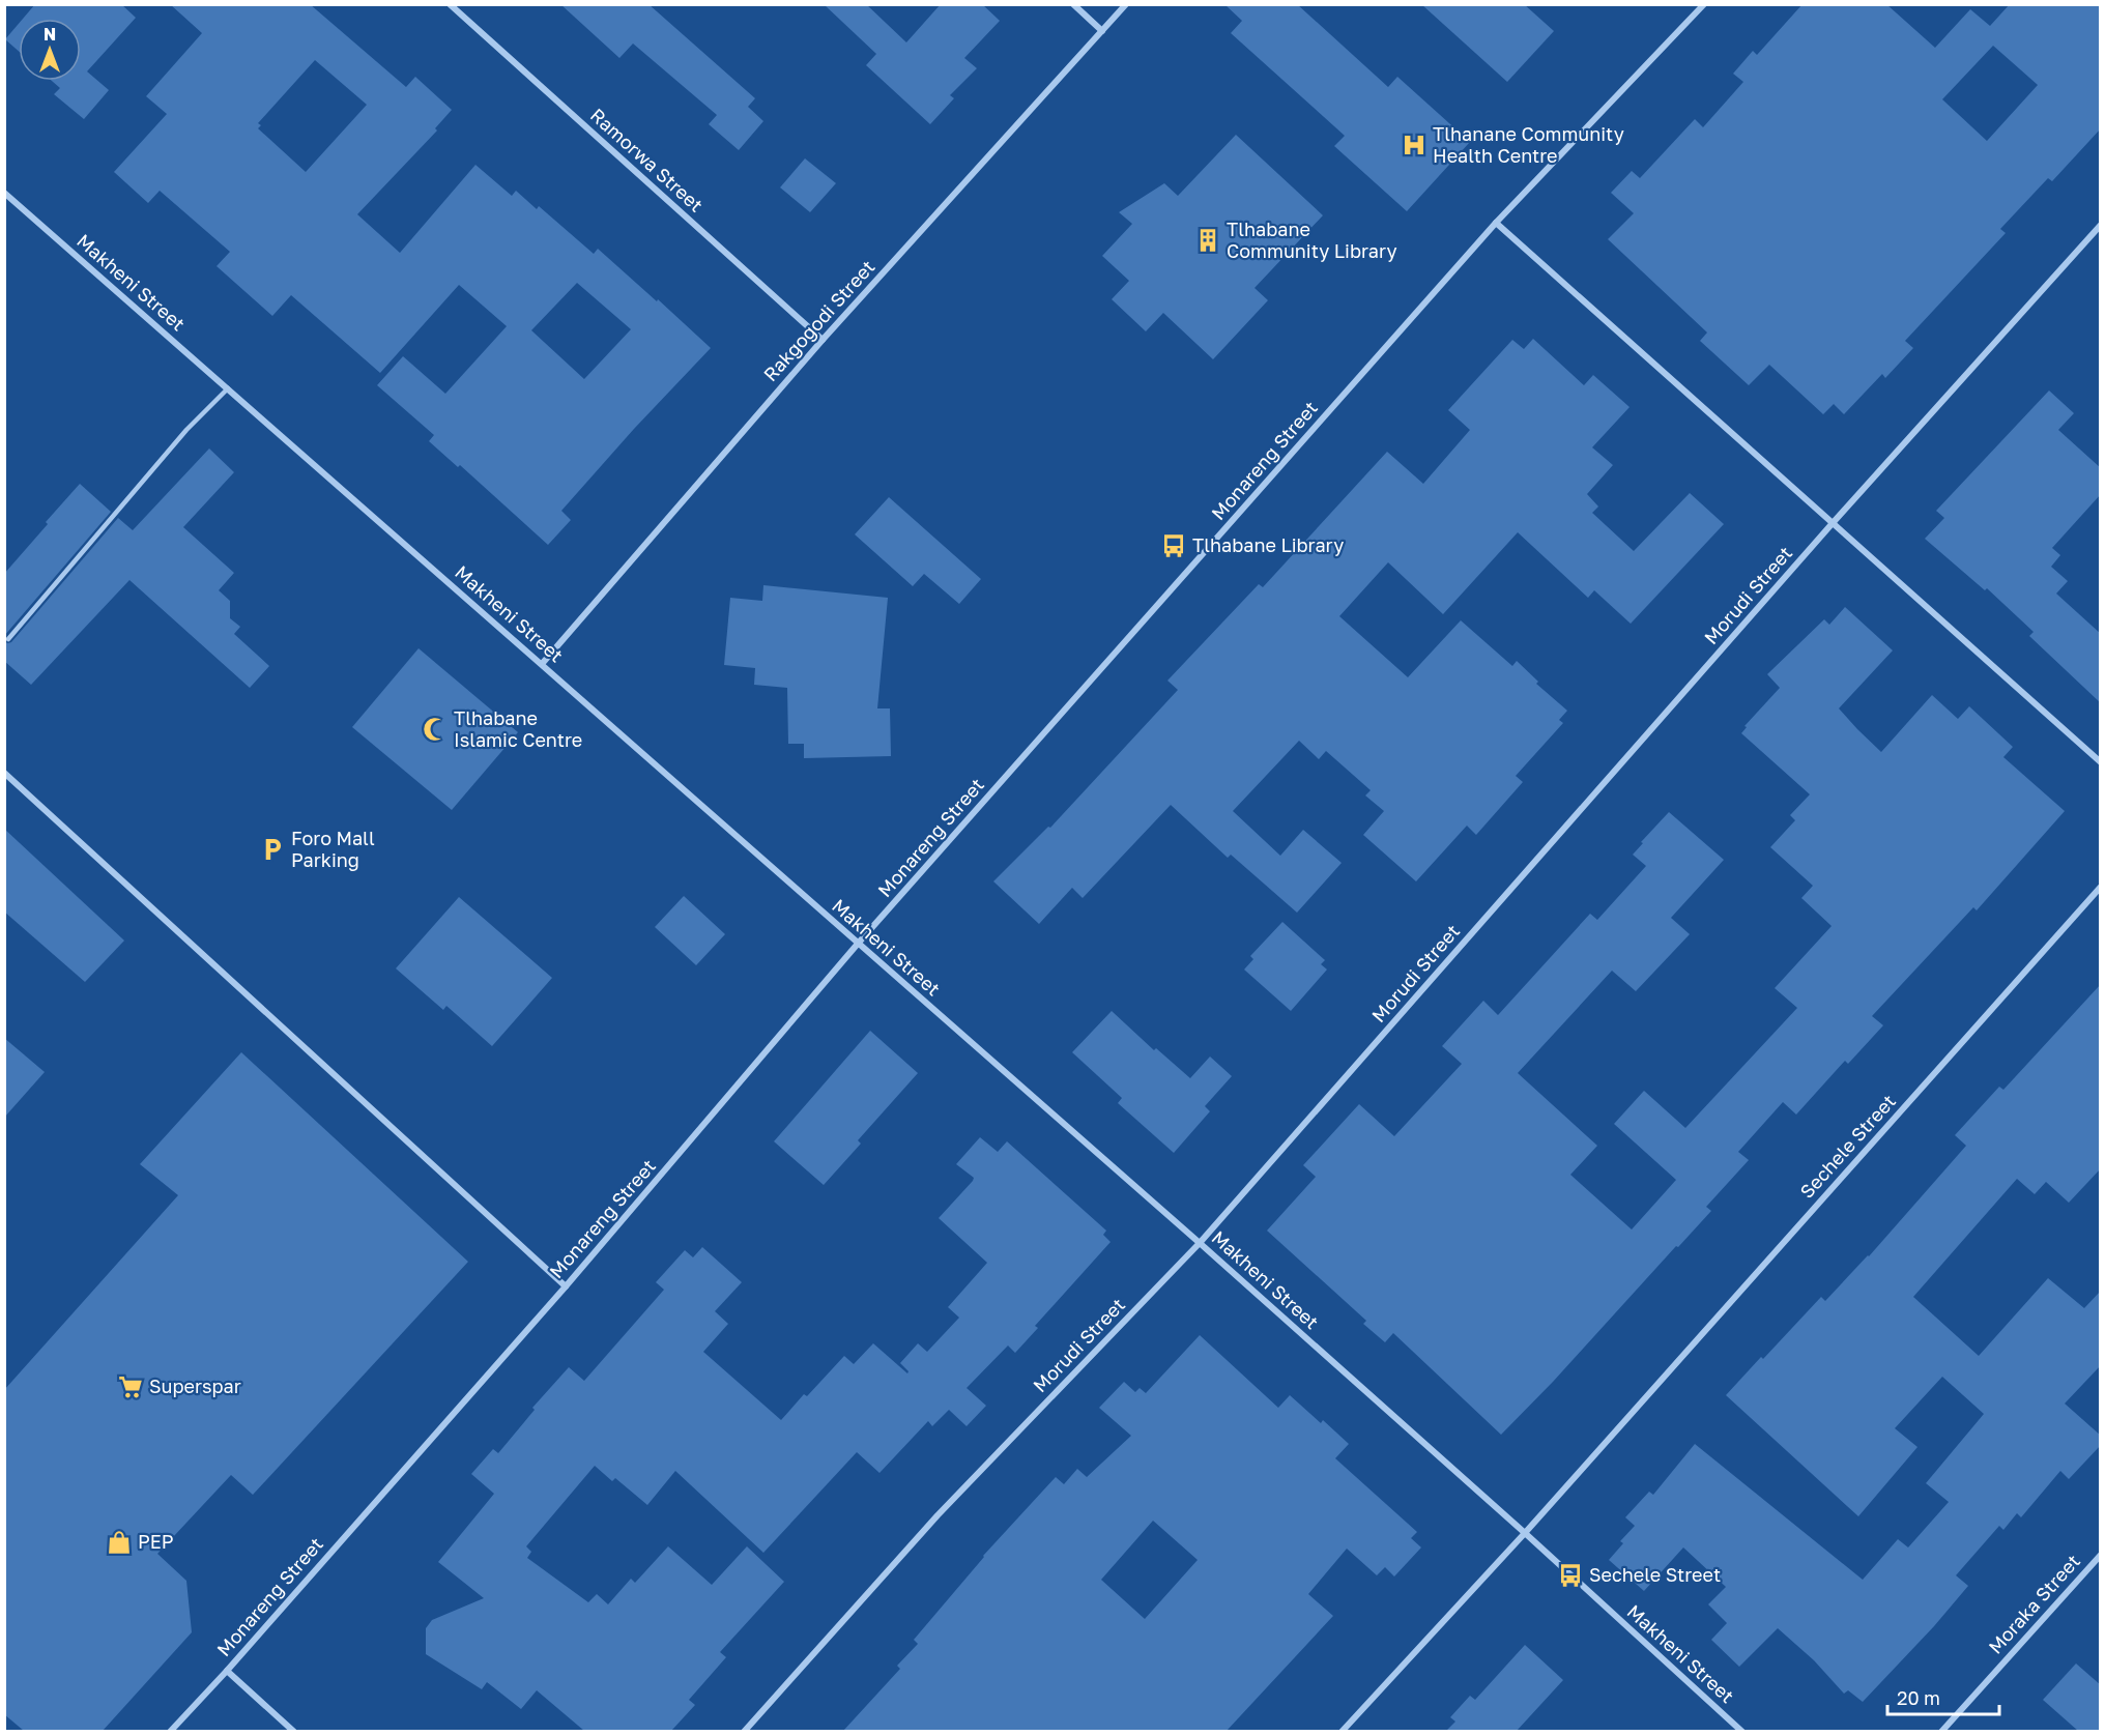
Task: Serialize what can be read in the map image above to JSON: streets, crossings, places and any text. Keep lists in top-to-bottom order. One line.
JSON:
{"streets":{"street":["Ramorwa Street","Makheni Street","Rakgogodi Street","Monareng Street","Morudi Street","Sechele Street","Moraka Street"]},"crossings":[["Ramorwa Street","Rakgogodi Street"],["Makheni Street","Rakgogodi Street"],["Makheni Street","Monareng Street"],["Makheni Street","Morudi Street"],["Makheni Street","Sechele Street"]],"places":{"hospital":["Tlhanane Community Health Centre"],"building":["Tlhabane Community Library"],"bus stop":["Tlhabane Library","Sechele Street"],"mosque":["Tlhabane Islamic Centre"],"parking":["Foro Mall Parking"],"supermarket":["Superspar"],"shop":["PEP"]},"scale_bar":"20 m","north":"top"}
